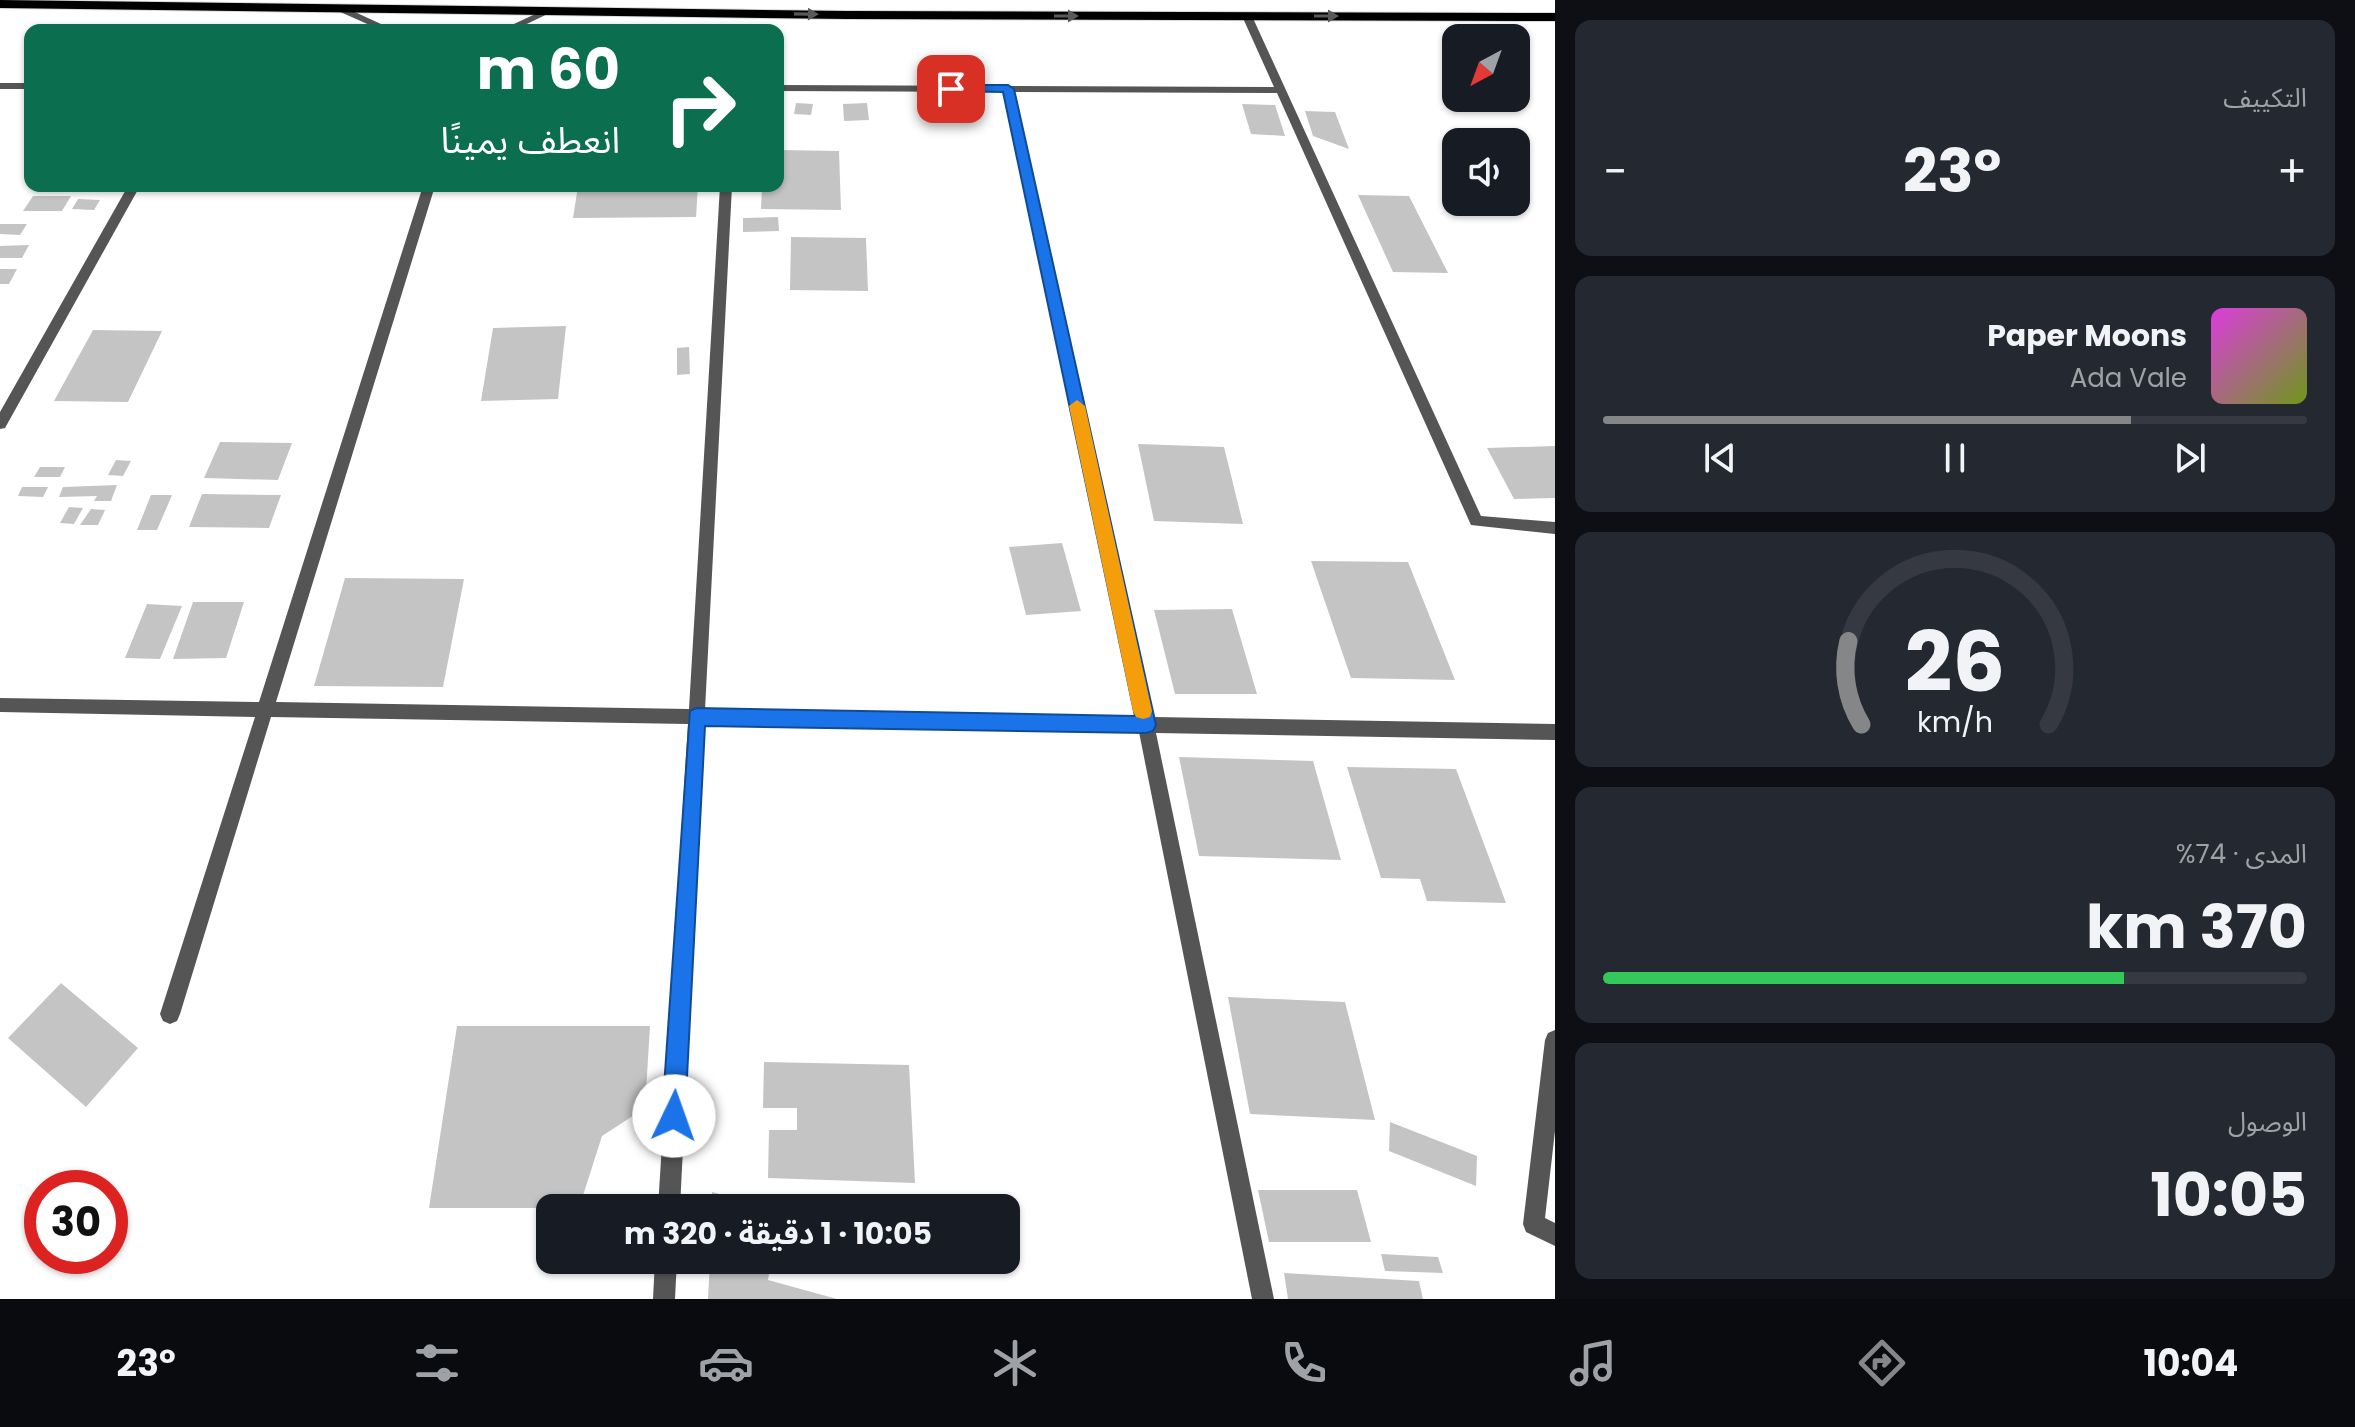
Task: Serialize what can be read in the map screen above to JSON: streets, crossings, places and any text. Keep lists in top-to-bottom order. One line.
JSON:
{"north":"bottom left","page":{"tile":["التكييف",["المدى · 74%","370 km"],["الوصول","10:05"]],"turn":["60 m","انعطف يمينًا"],"heat":["−","23°","+"],"song":["Paper Moons","Ada Vale"],"limit":"30","trip":"10:05 · 1 دقيقة · 320 m","tabs":["10:04","23°"],"gauge":["26","km/h"]}}
